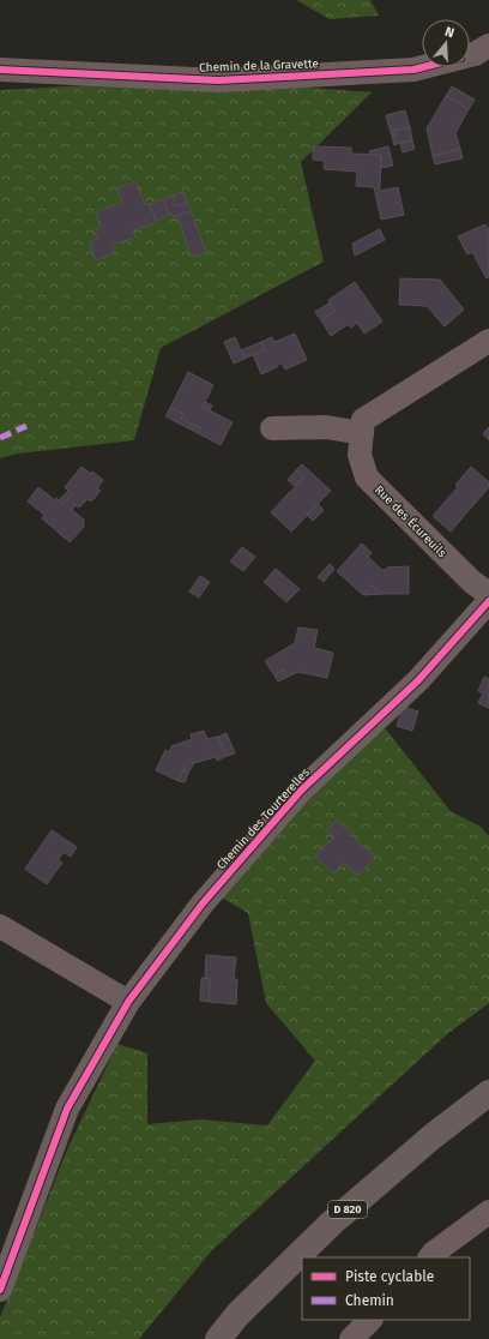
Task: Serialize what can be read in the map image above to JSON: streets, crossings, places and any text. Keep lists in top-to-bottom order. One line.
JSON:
{"streets":{"main road":["D 820"],"street":["Chemin de la Gravette","Rue des Écureuils","Chemin des Tourterelles"]},"legend":["Piste cyclable","Chemin"],"north":"top"}
